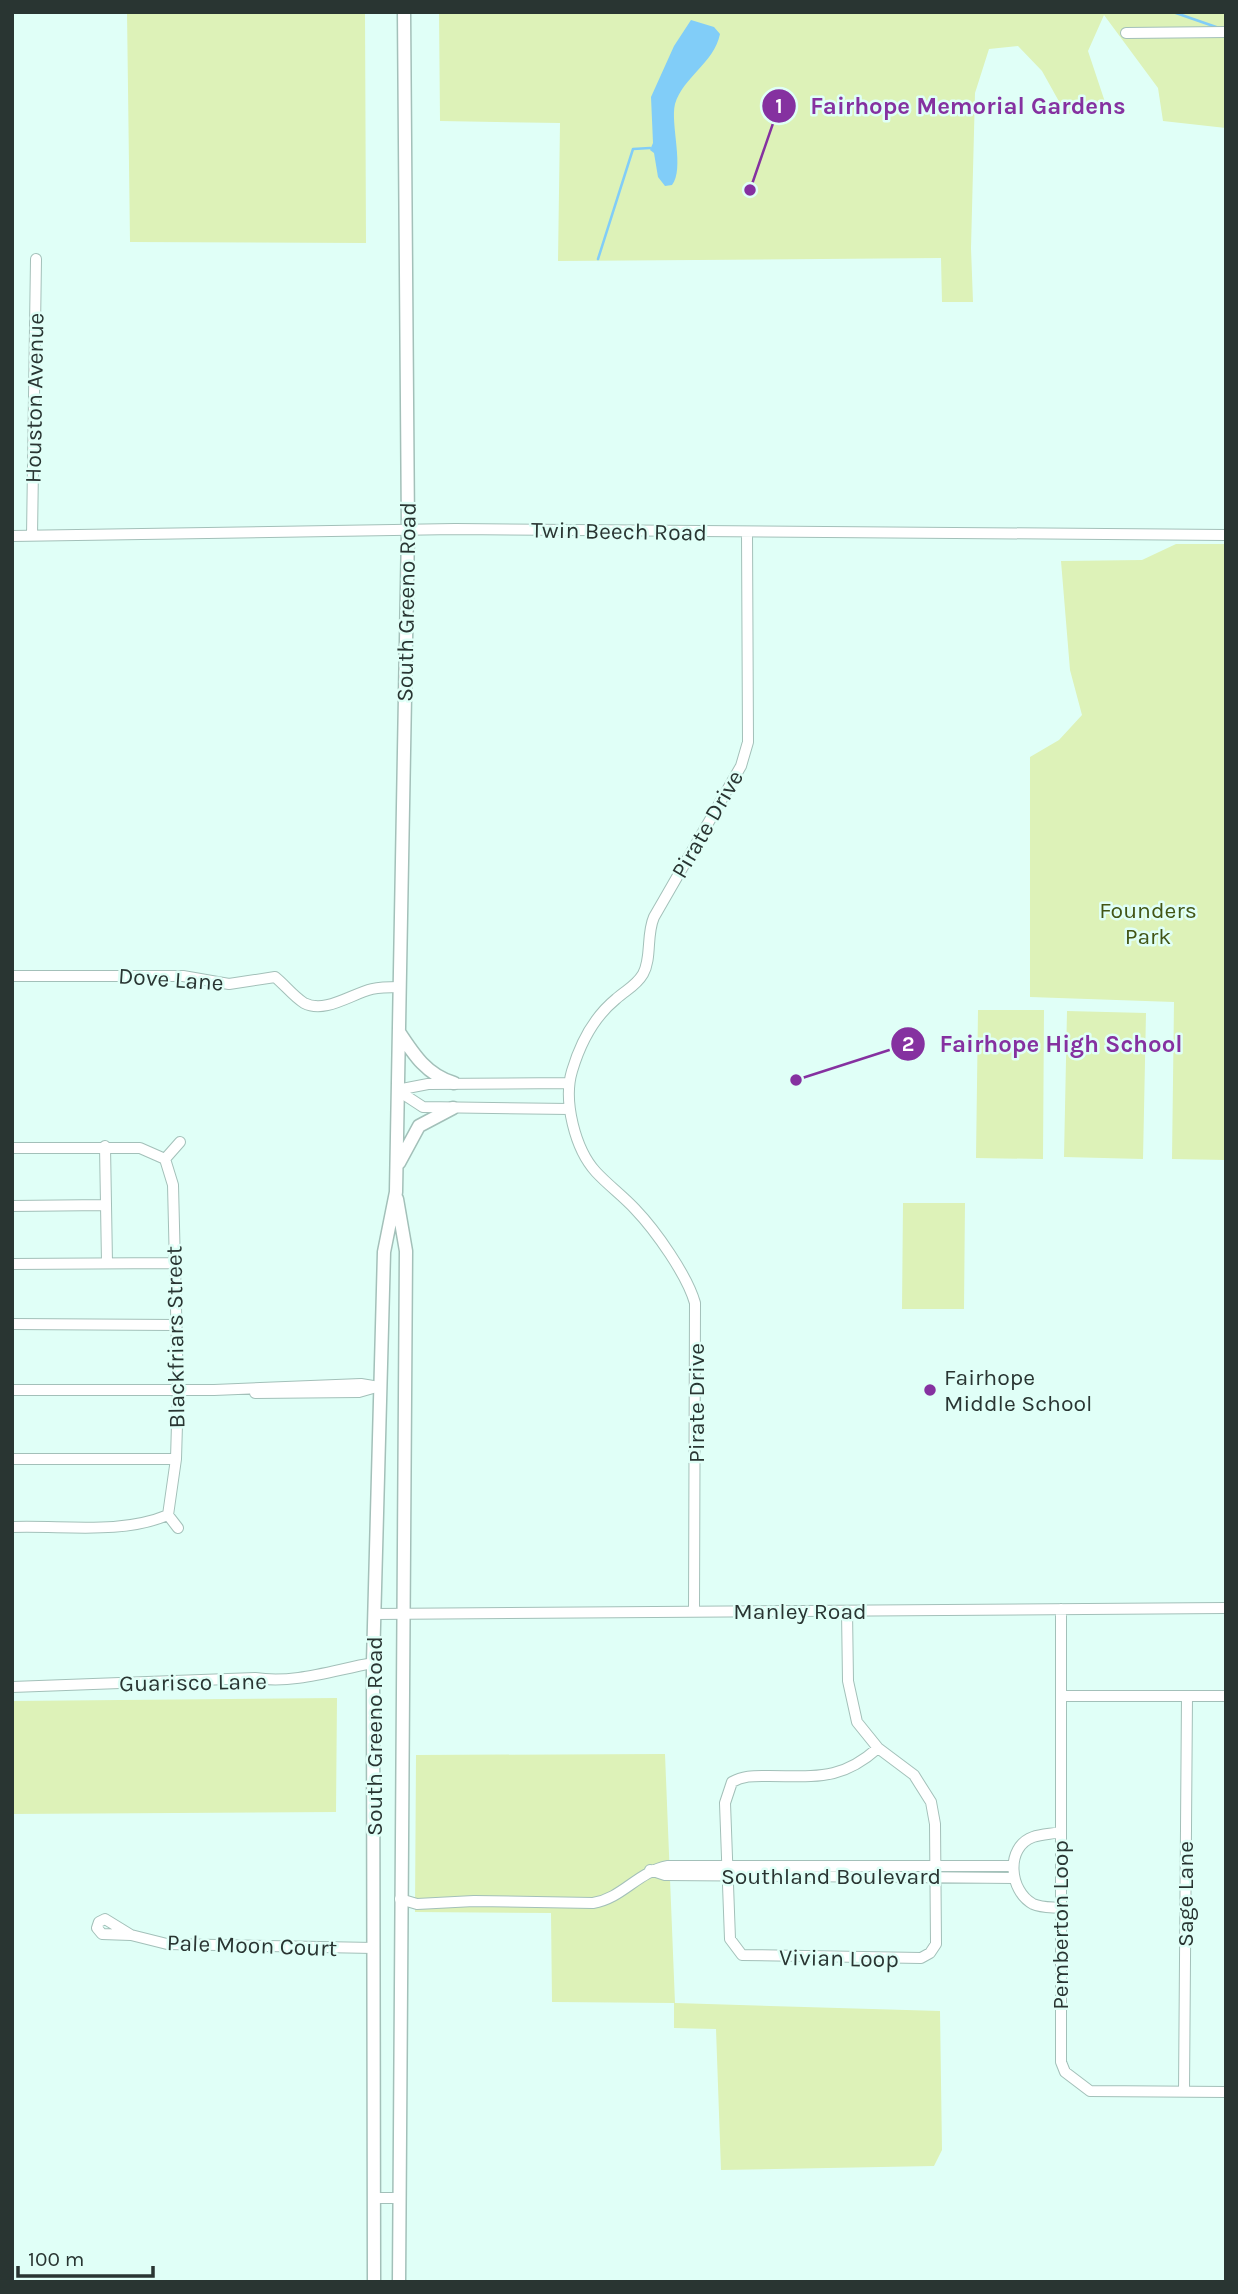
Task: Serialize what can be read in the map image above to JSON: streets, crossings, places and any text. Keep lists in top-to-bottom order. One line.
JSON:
{"streets":{"main road":["South Greeno Road"],"street":["Houston Avenue","Twin Beech Road","Pirate Drive","Dove Lane","Blackfriars Street","Manley Road","Guarisco Lane","Southland Boulevard","Sage Lane","Pemberton Loop","Pale Moon Court","Vivian Loop"]},"crossings":[["Houston Avenue","Twin Beech Road"],["Twin Beech Road","South Greeno Road"],["Twin Beech Road","Pirate Drive"],["South Greeno Road","Dove Lane"],["South Greeno Road","Manley Road"],["South Greeno Road","Guarisco Lane"],["South Greeno Road","Southland Boulevard"],["South Greeno Road","Pale Moon Court"],["Pirate Drive","Manley Road"],["Manley Road","Pemberton Loop"],["Southland Boulevard","Vivian Loop"],["Sage Lane","Pemberton Loop"]],"parks":["Founders Park"],"places":["Fairhope Memorial Gardens","Fairhope High School","Fairhope Middle School"],"scale_bar":"100 m"}
